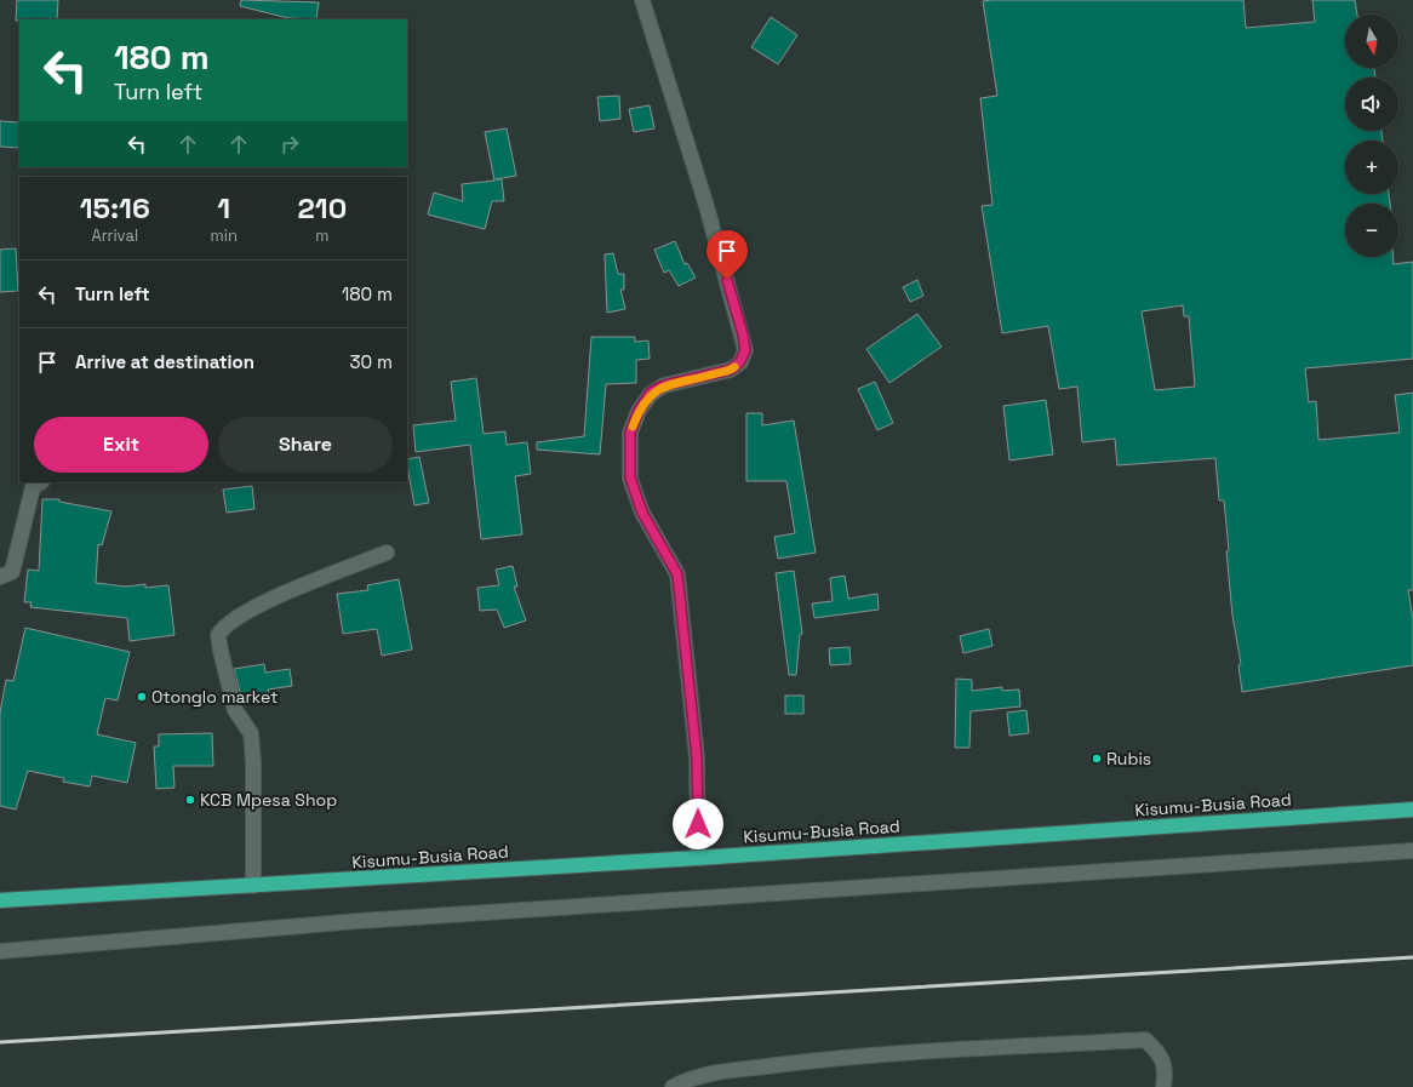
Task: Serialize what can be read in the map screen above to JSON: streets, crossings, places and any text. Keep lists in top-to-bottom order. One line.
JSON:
{"streets":{"highway":["Kisumu-Busia Road"]},"places":["Otonglo market","Rubis","KCB Mpesa Shop"],"north":"bottom","page":{"map_buttons":["+","−"],"turn":["180 m","Turn left"],"eta":["15:16","Arrival","1","min","210","m"],"list":[{"name":"Turn left","value":"180 m"},{"name":"Arrive at destination","value":"30 m"}],"buttons":["Exit","Share"]}}
